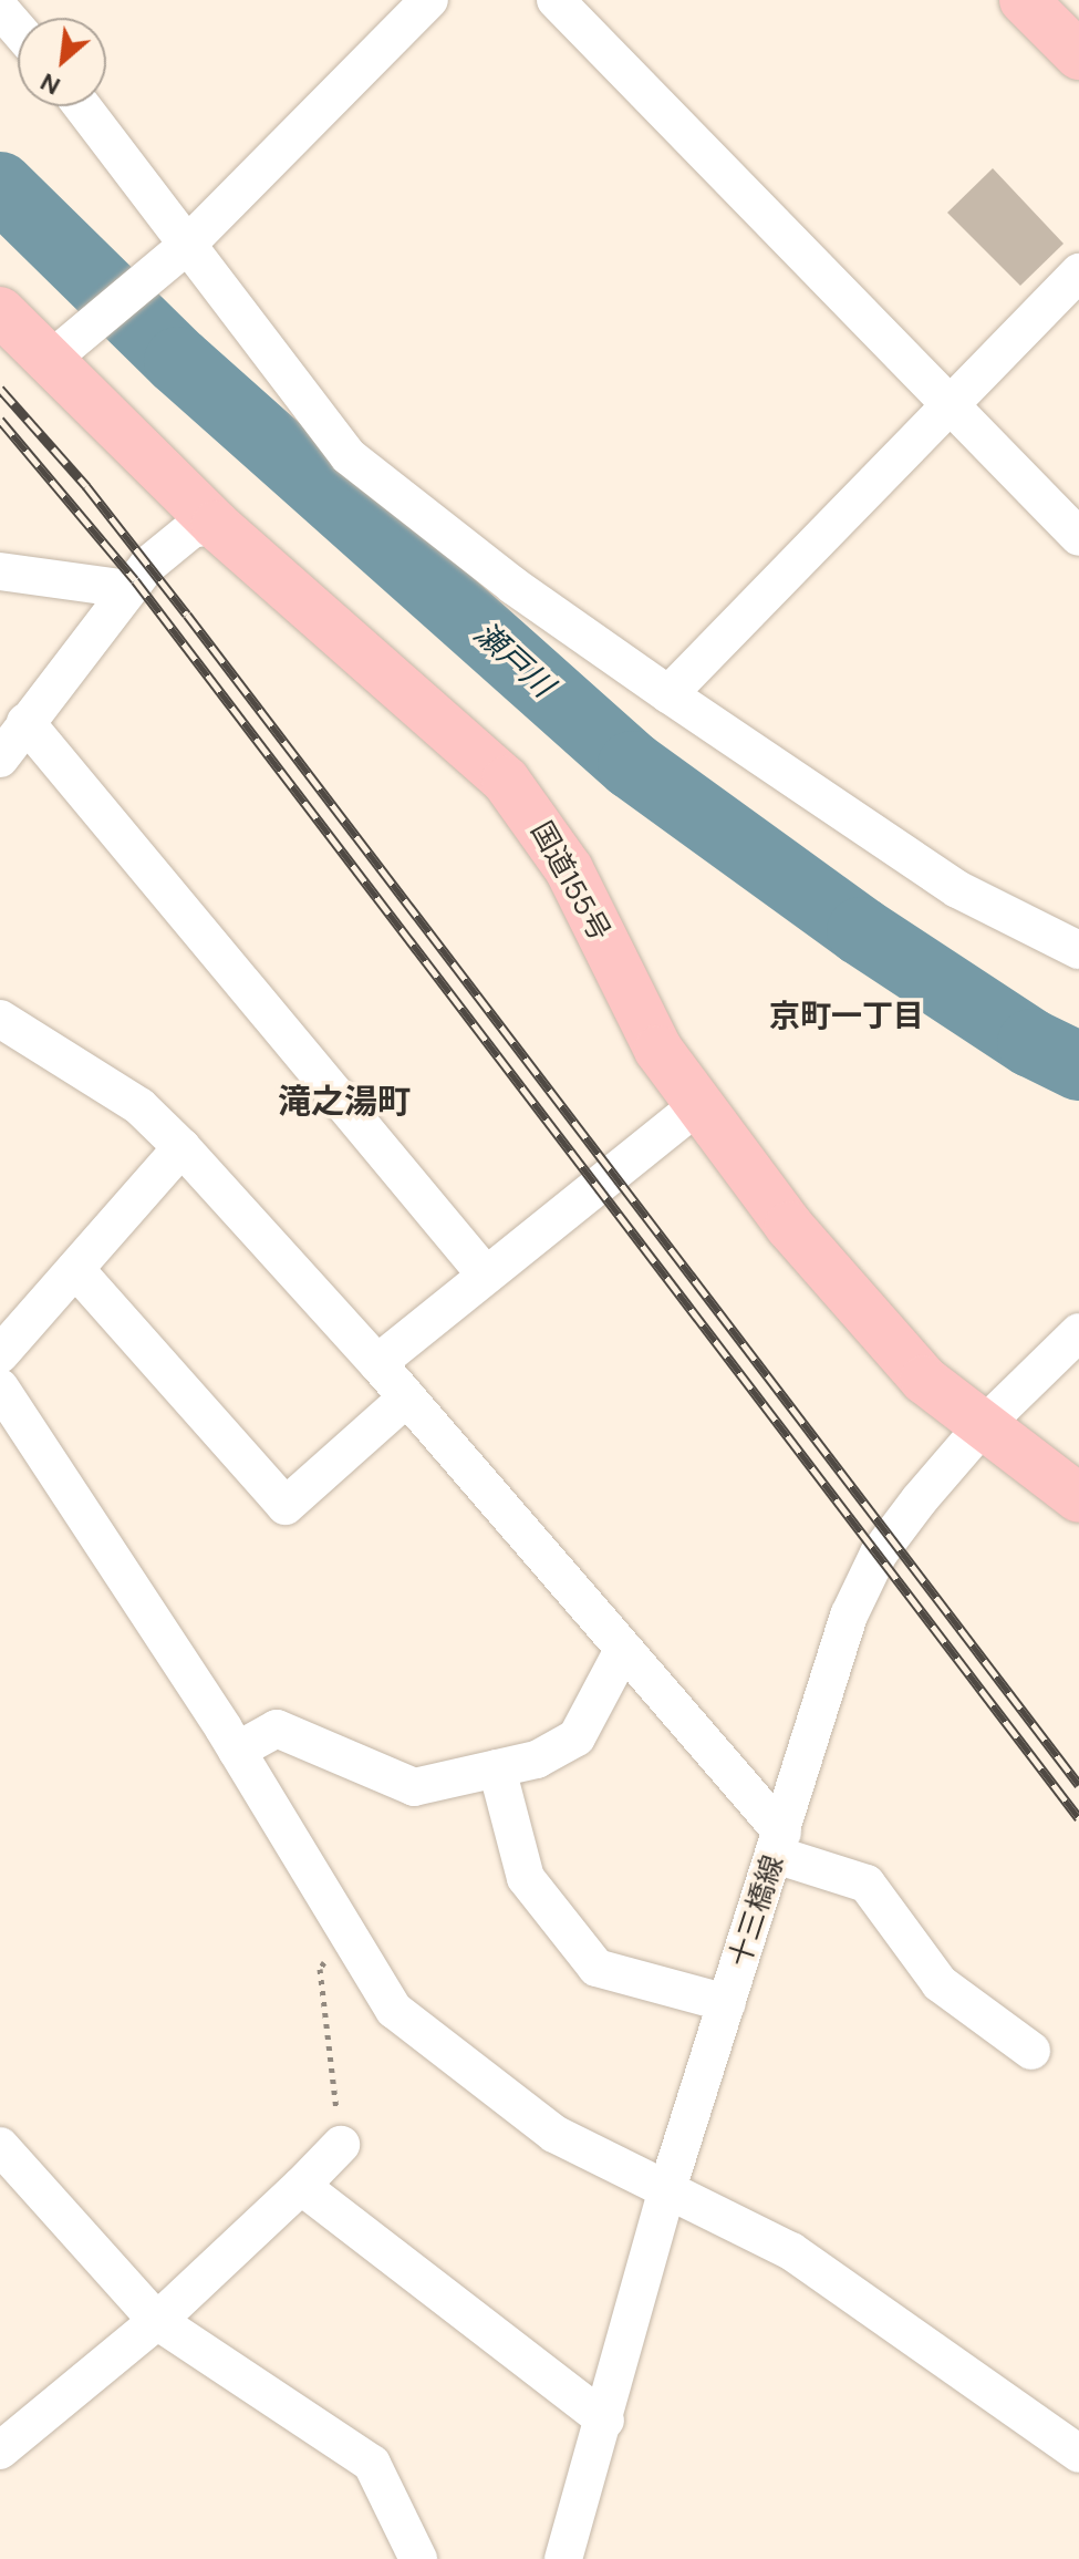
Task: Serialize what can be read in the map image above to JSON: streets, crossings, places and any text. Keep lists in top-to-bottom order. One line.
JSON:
{"streets":{"highway":["国道155号"],"street":["十三橋線"]},"crossings":[["国道155号","十三橋線"]],"districts":["京町一丁目","滝之湯町"],"water":["瀬戸川"],"north":"bottom left"}
